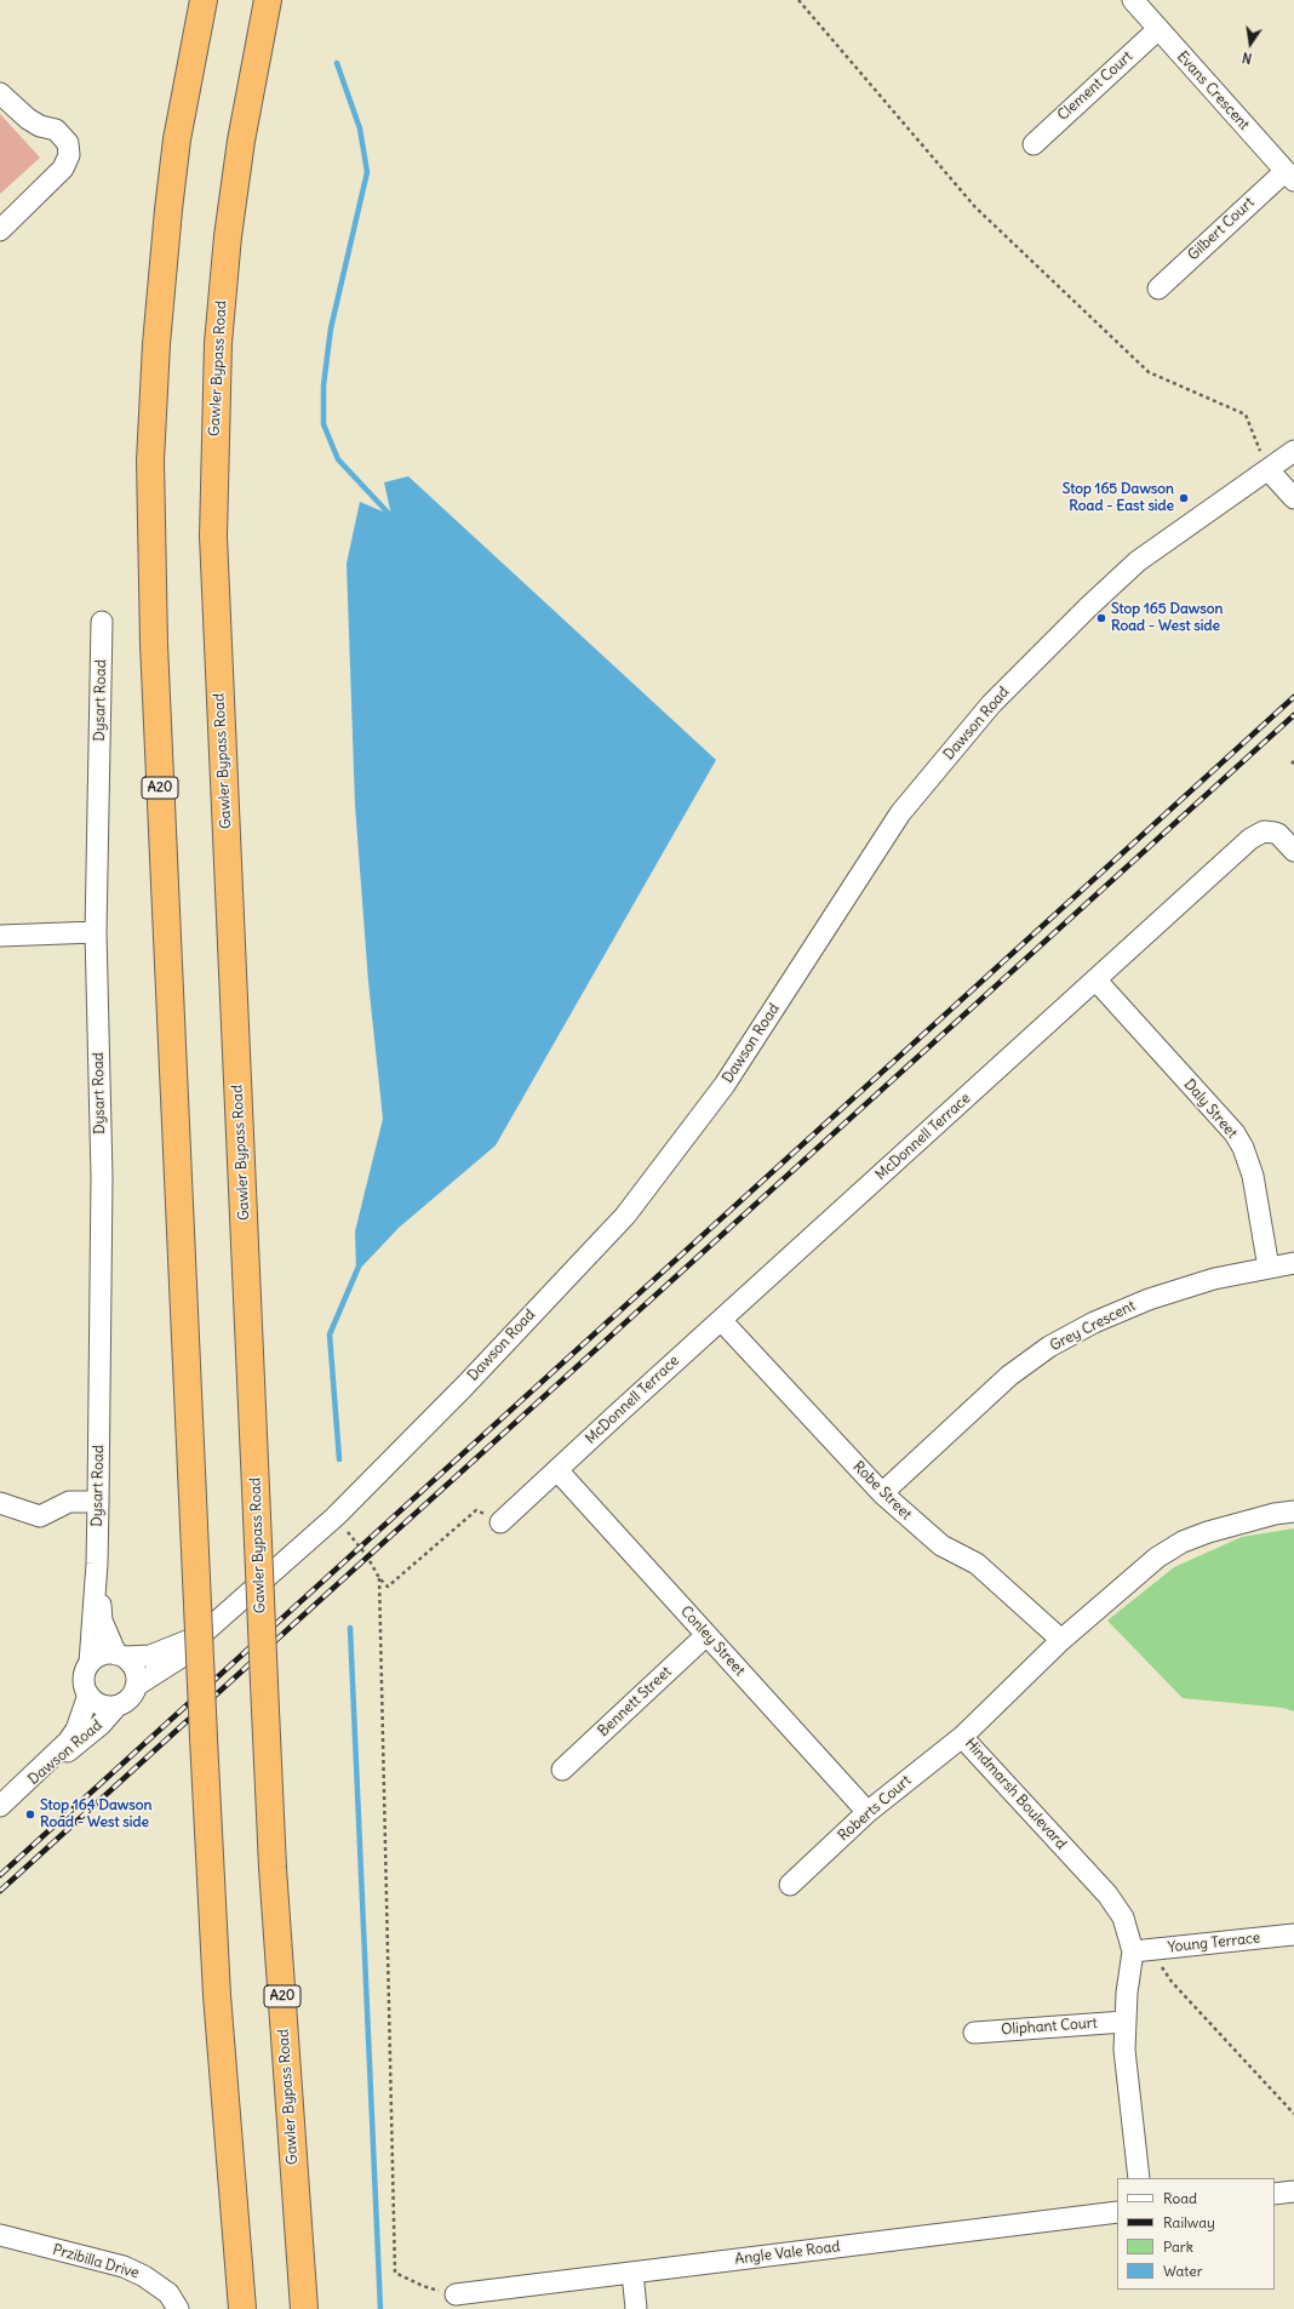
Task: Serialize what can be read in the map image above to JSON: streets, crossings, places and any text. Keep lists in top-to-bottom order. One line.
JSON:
{"streets":{"highway":["Gawler Bypass Road","A20"],"street":["Clement Court","Evans Crescent","Gilbert Court","Dysart Road","Dawson Road","Daly Street","McDonnell Terrace","Grey Crescent","Robe Street","Conley Street","Bennett Street","Hindmarsh Boulevard","Roberts Court","Young Terrace","Oliphant Court","Angle Vale Road","Przibilla Drive"]},"crossings":[["Clement Court","Evans Crescent"],["Evans Crescent","Gilbert Court"],["Dysart Road","Dawson Road"],["Daly Street","McDonnell Terrace"],["Daly Street","Grey Crescent"],["McDonnell Terrace","Robe Street"],["McDonnell Terrace","Conley Street"],["Grey Crescent","Robe Street"],["Robe Street","Hindmarsh Boulevard"],["Conley Street","Bennett Street"],["Conley Street","Roberts Court"],["Hindmarsh Boulevard","Roberts Court"],["Hindmarsh Boulevard","Young Terrace"],["Hindmarsh Boulevard","Oliphant Court"]],"places":["Stop 165 Dawson Road - East side","Stop 165 Dawson Road - West side","Stop 164 Dawson Road - West side"],"legend":["Road","Railway","Park","Water"],"north":"bottom"}
